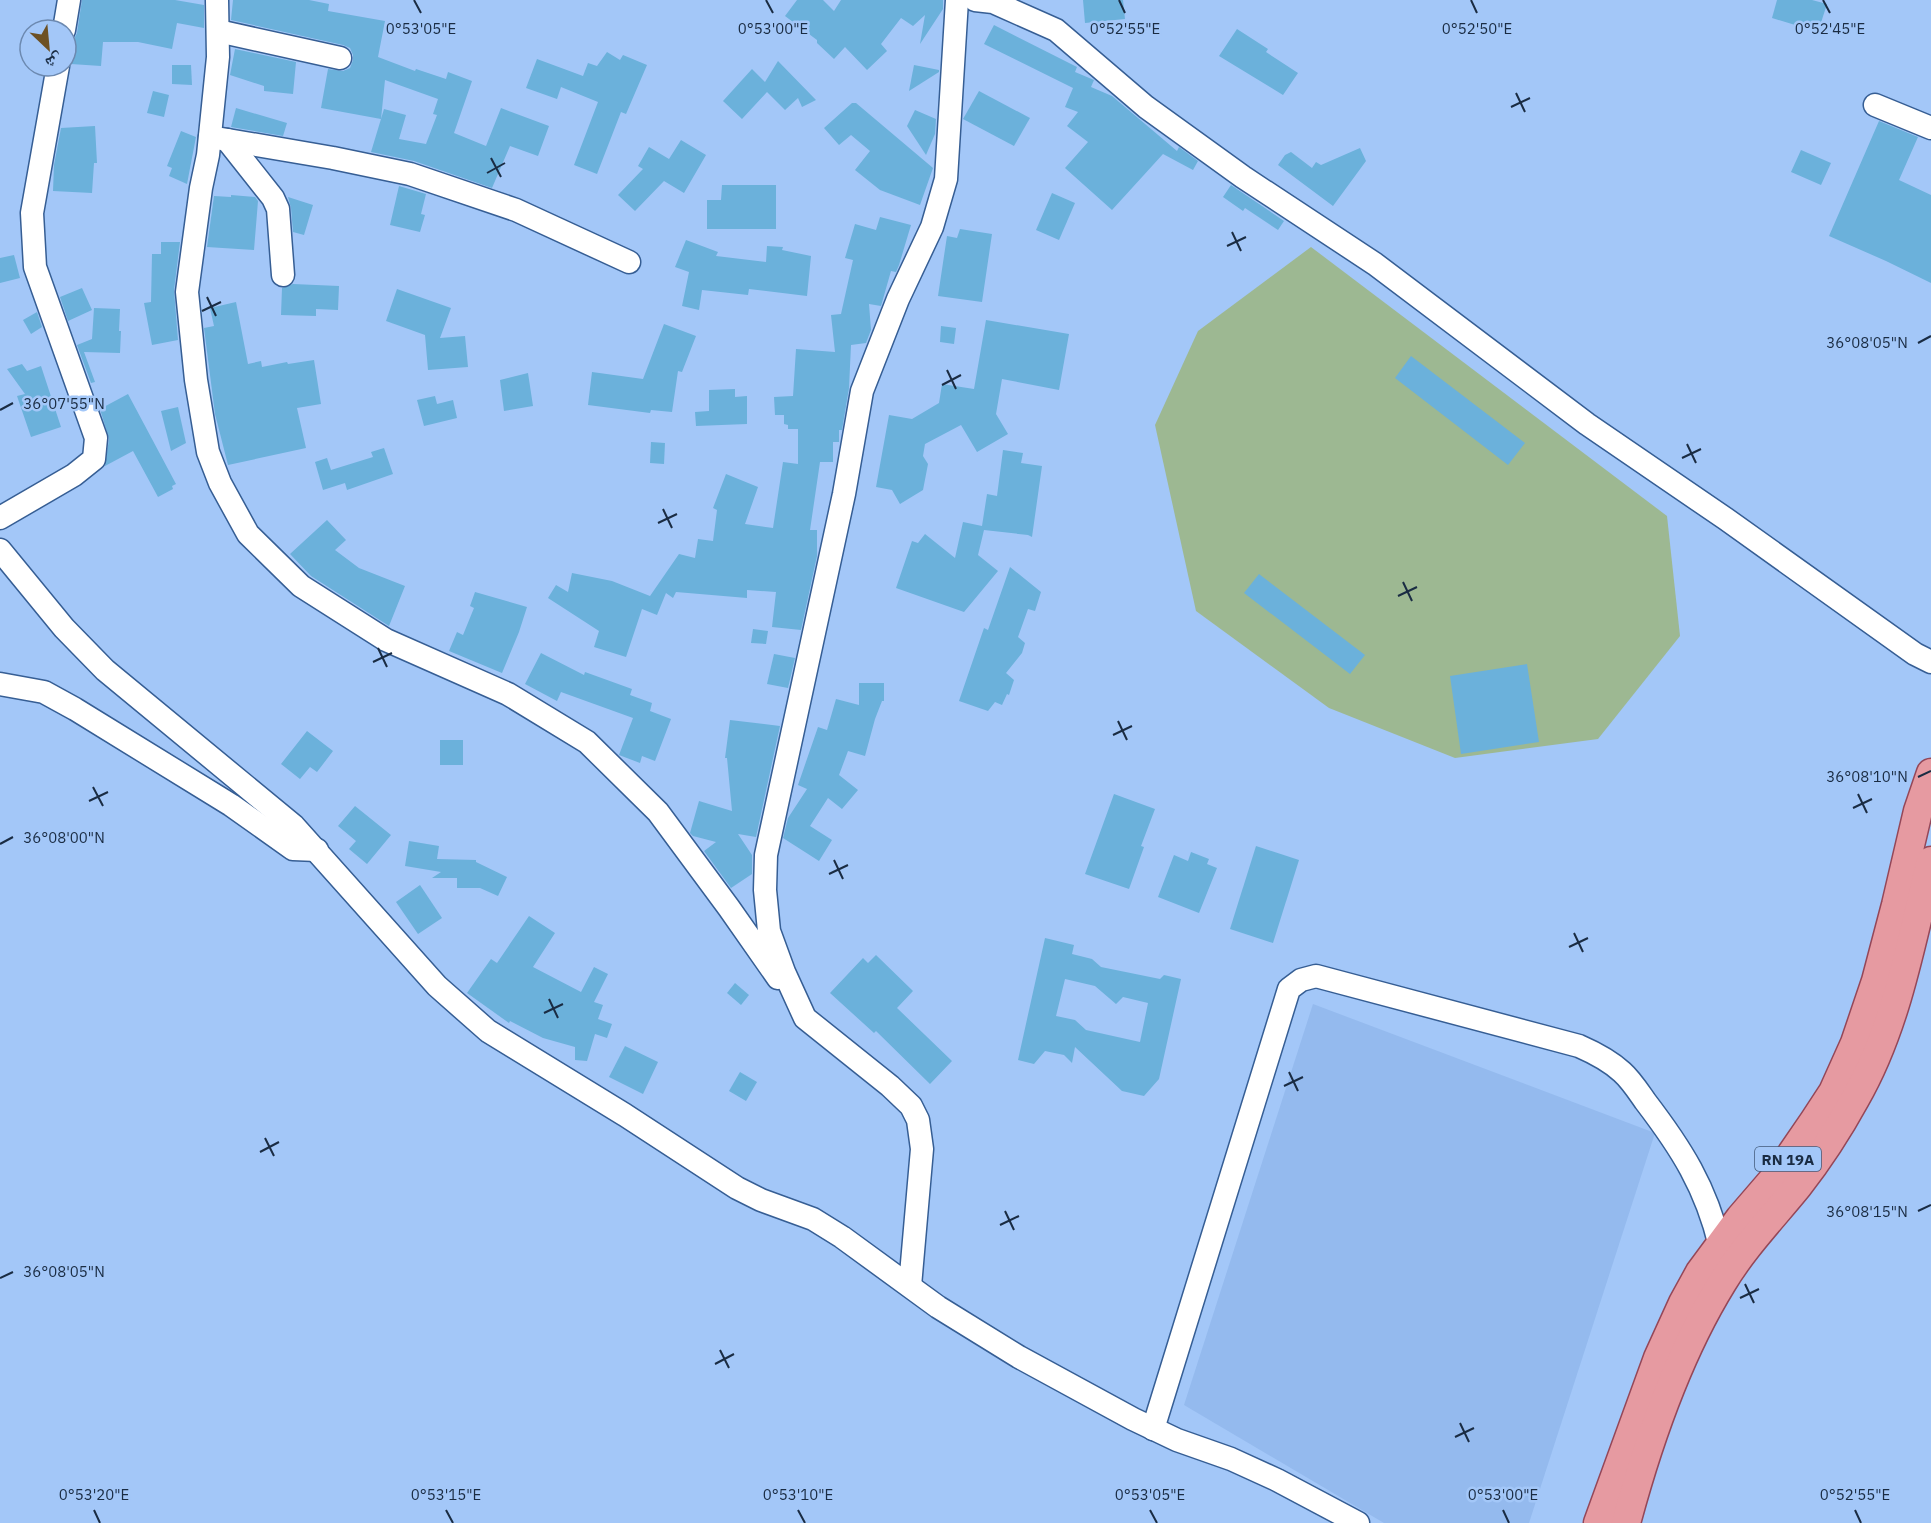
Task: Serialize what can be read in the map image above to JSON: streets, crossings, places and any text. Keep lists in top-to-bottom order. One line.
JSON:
{"streets":{"main road":["RN 19A"]},"north":"bottom right","coordinates":["0°53'05\"E","0°53'00\"E","0°52'55\"E","0°52'50\"E","0°52'45\"E","36°08'05\"N","36°07'55\"N","36°08'10\"N","36°08'00\"N","36°08'15\"N","0°53'20\"E","0°53'15\"E","0°53'10\"E"]}
